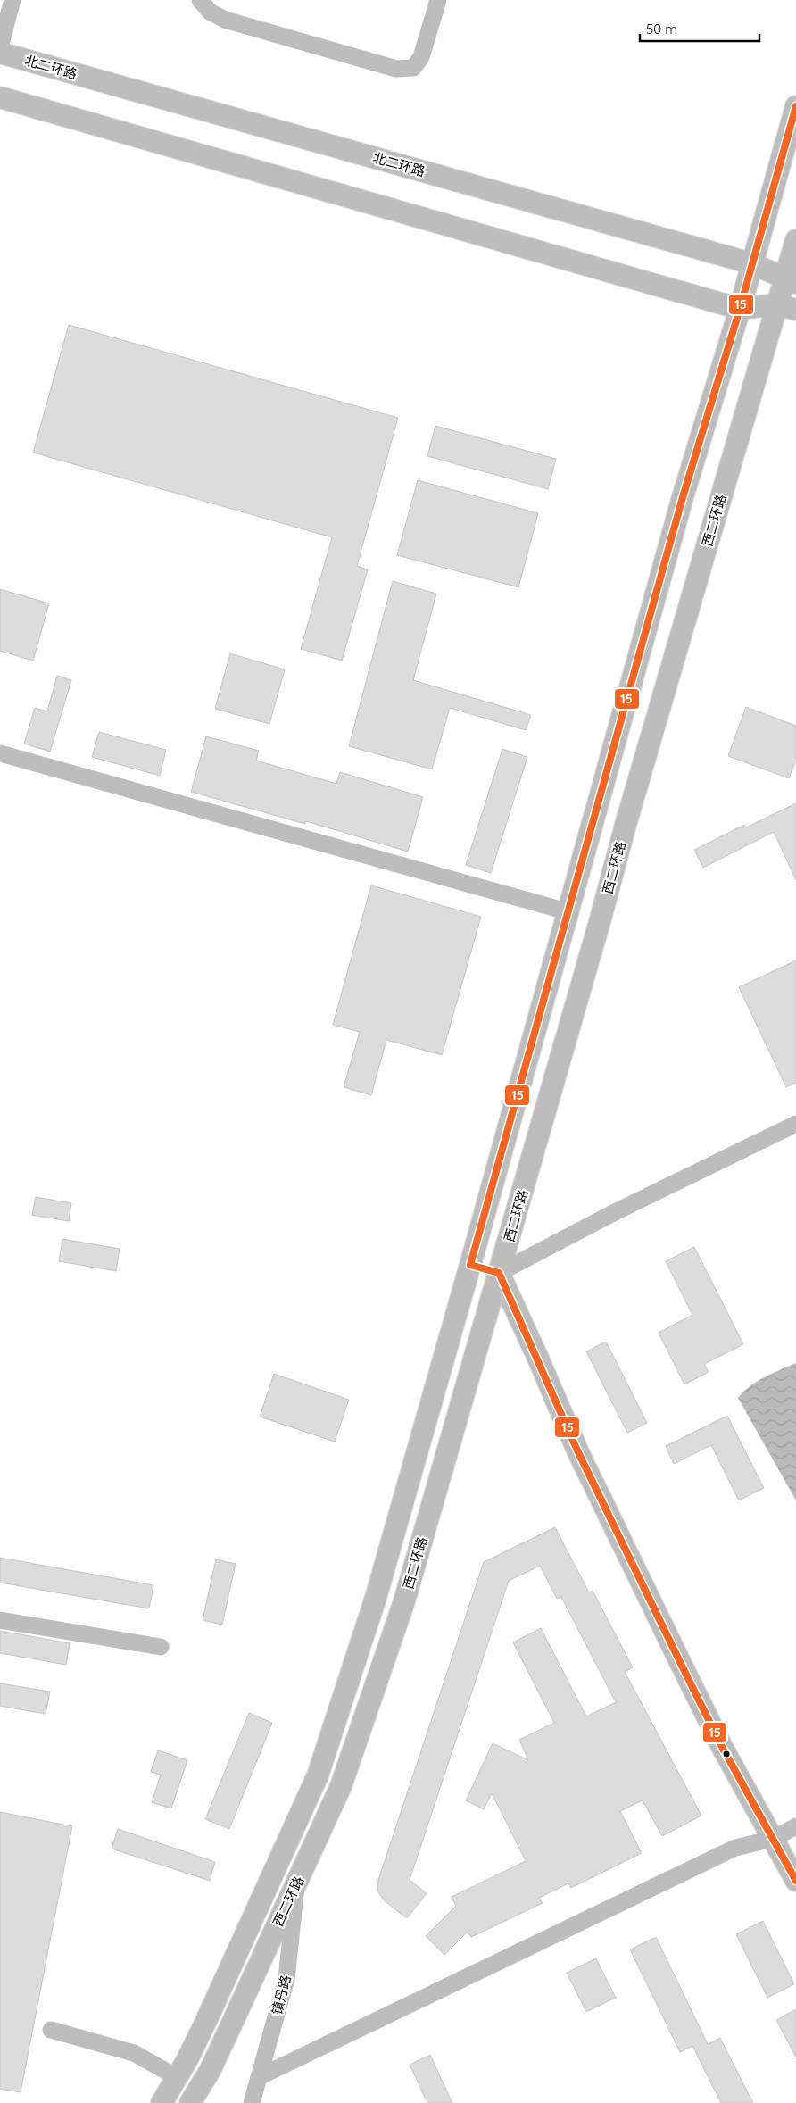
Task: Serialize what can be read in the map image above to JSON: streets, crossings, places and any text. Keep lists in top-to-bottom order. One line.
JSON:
{"streets":{"main road":["北二环路","西二环路"],"street":["镇丹路"]},"crossings":[["北二环路","西二环路"],["西二环路","镇丹路"]],"lines":["transit line 15"],"scale_bar":"50 m"}
